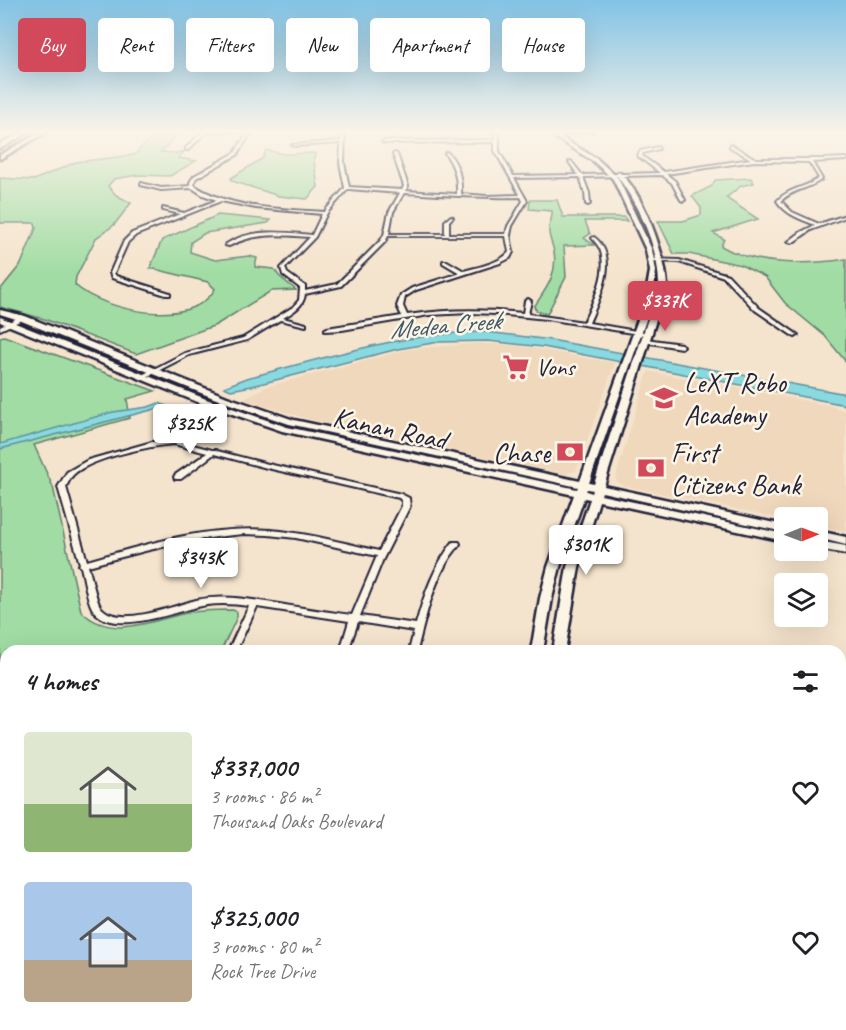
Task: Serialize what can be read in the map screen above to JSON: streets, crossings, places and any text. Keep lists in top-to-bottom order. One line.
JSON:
{"streets":{"main road":["Kanan Road"]},"water":["Medea Creek"],"places":{"supermarket":["Vons"],"school or university":["LeXT Robo Academy"],"bank":["Chase","First Citizens Bank"]},"north":"right","page":{"chip":["Buy","Rent","Filters","New","Apartment","House"],"price":["$337K","$325K","$301K","$343K"],"heading":"4 homes","list":[{"name":"$337,000","note":"3 rooms · 86 m² · Thousand Oaks Boulevard"},{"name":"$325,000","note":"3 rooms · 80 m² · Rock Tree Drive"}]}}
